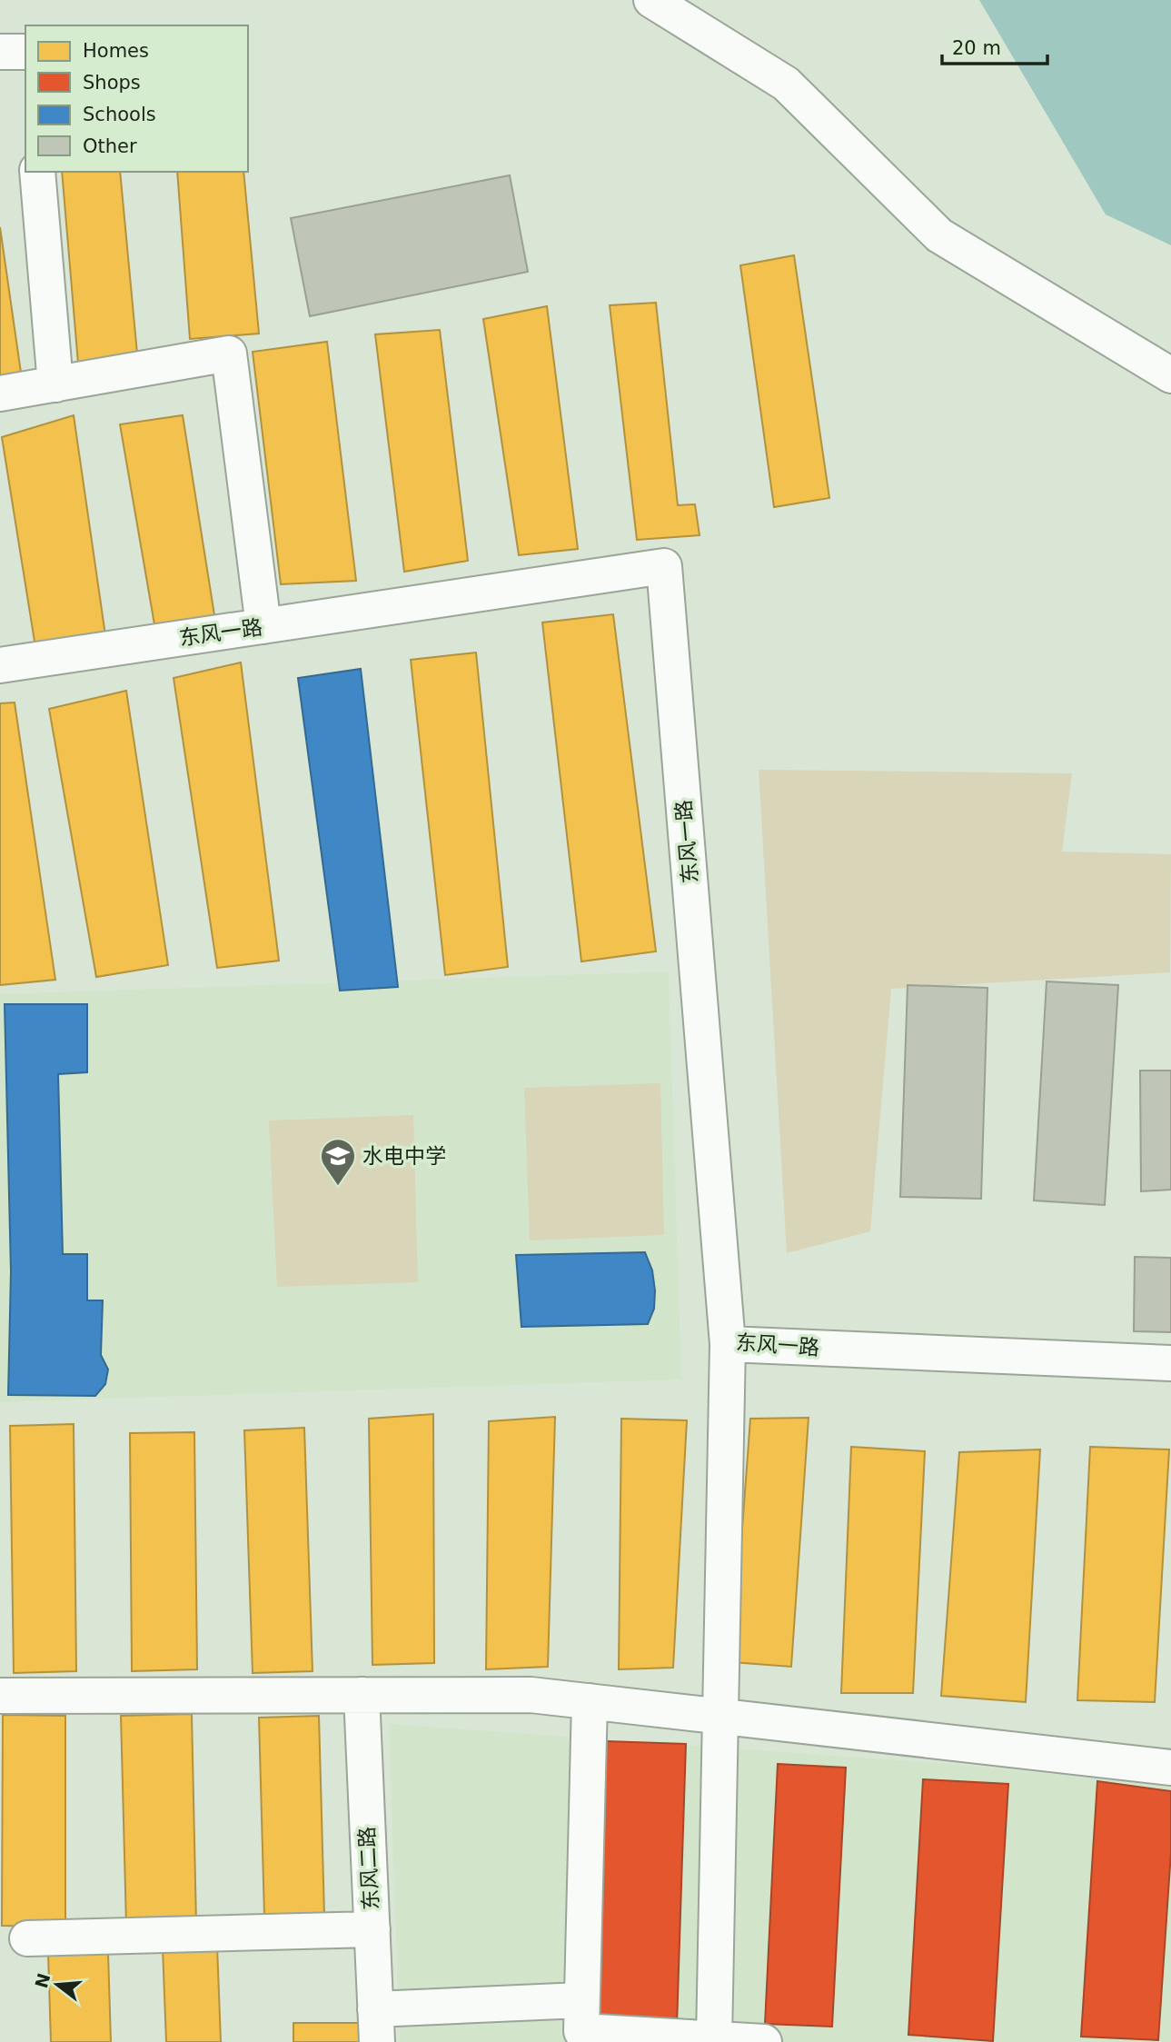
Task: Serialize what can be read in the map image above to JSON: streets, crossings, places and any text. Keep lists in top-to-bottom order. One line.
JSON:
{"streets":{"street":["东风一路","东风二路"]},"places":{"school or university":["水电中学"]},"legend":["Homes","Shops","Schools","Other"],"scale_bar":"20 m","north":"left"}
